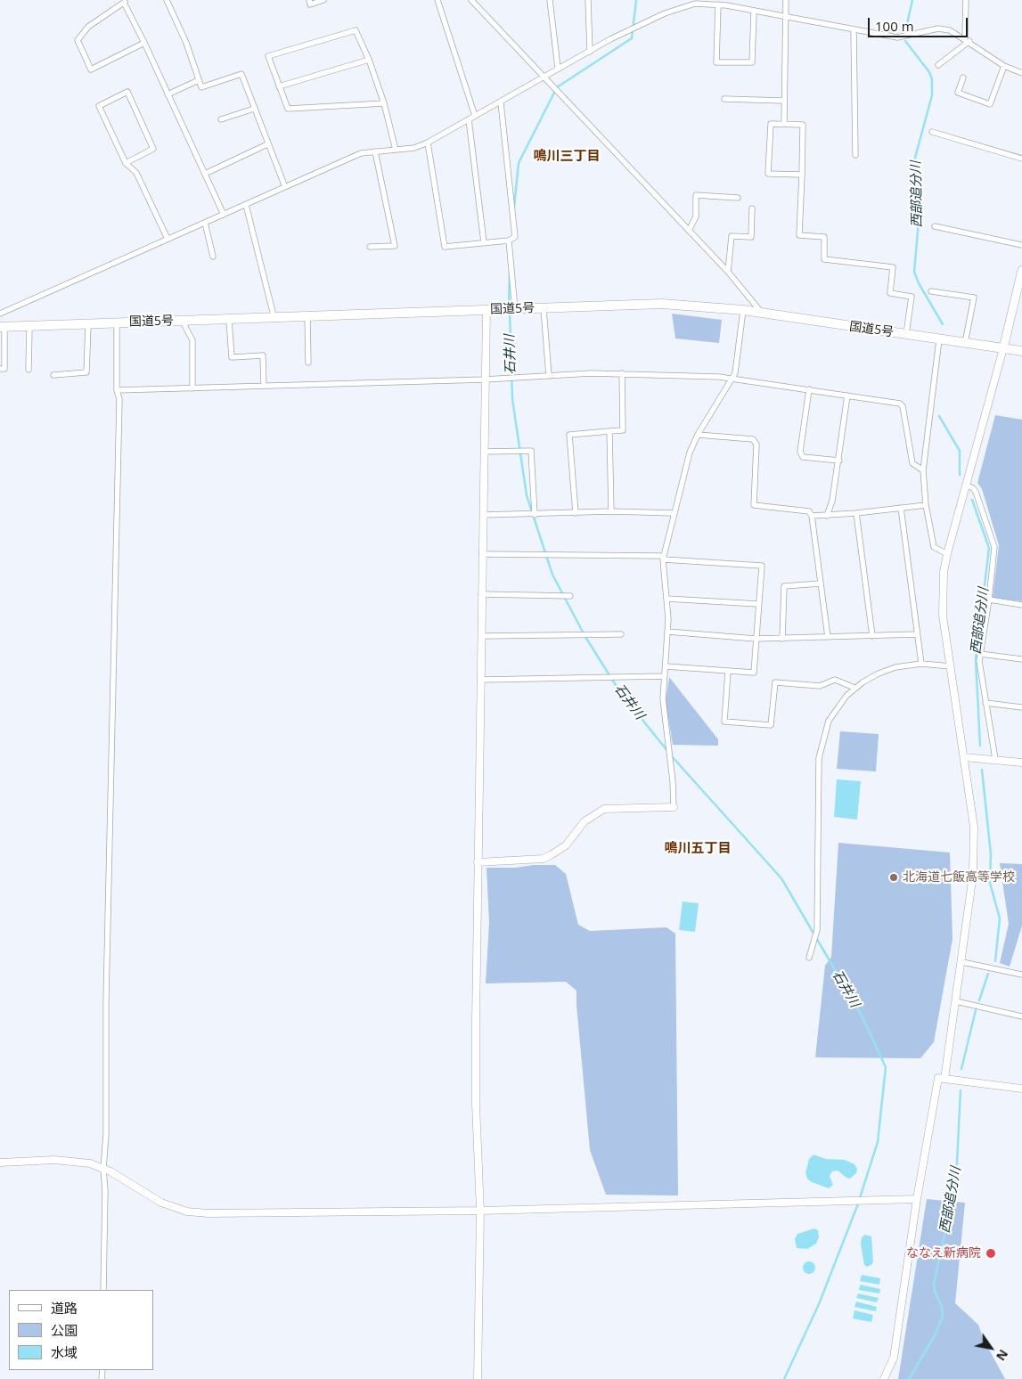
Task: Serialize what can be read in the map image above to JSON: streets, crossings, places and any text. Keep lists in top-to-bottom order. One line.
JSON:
{"streets":{"highway":["国道5号"]},"districts":["鳴川三丁目","鳴川五丁目"],"water":["西部追分川","石井川"],"places":["北海道七飯高等学校","ななえ新病院"],"legend":["道路","公園","水域"],"scale_bar":"100 m","north":"bottom right"}
